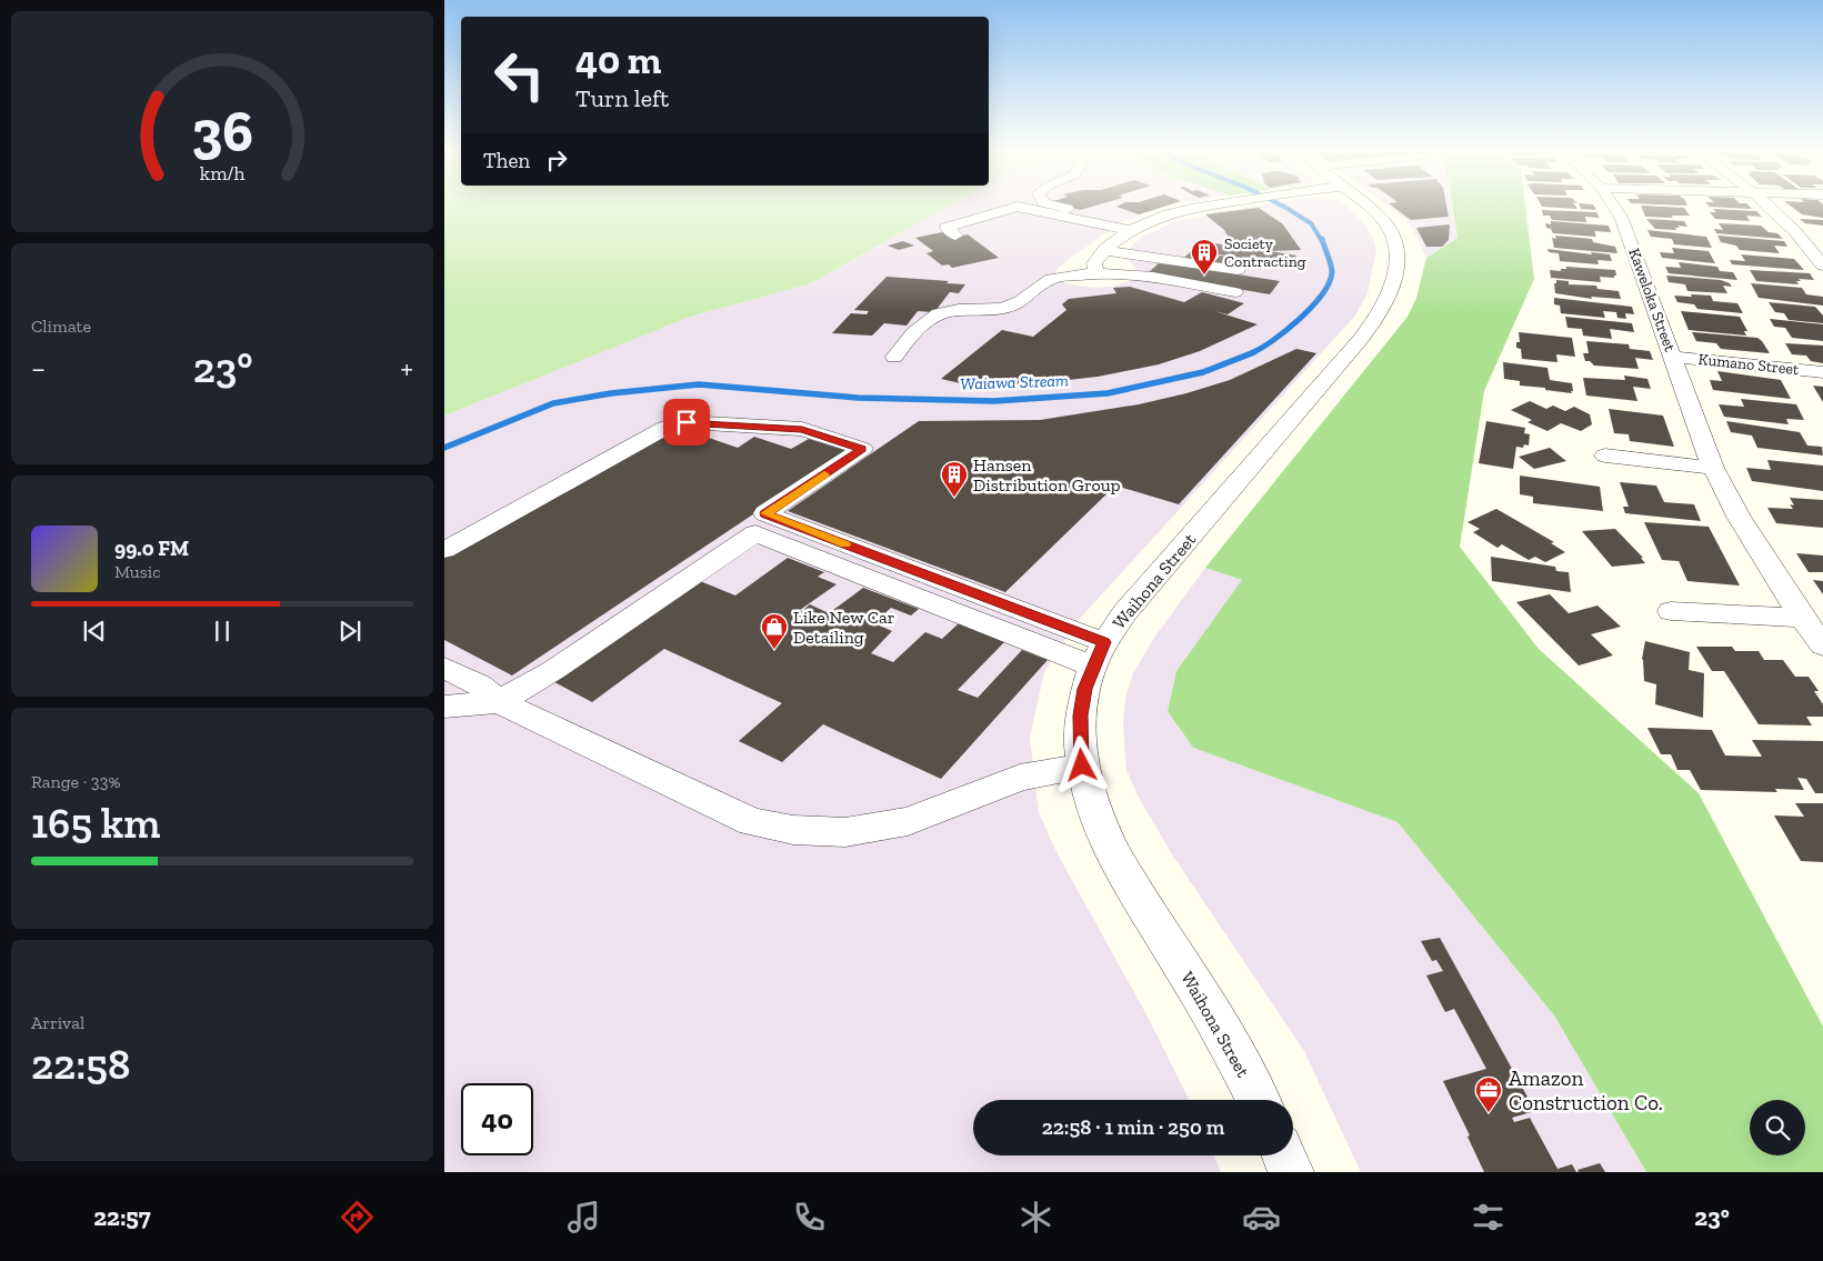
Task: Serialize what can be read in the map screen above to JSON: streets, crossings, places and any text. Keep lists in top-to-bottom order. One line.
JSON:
{"streets":{"street":["Kaweloka Street","Kumano Street","Waihona Street"]},"crossings":[["Kaweloka Street","Kumano Street"]],"water":["Waiawa Stream"],"places":{"building":["Society Contracting","Hansen Distribution Group"],"shop":["Like New Car Detailing"],"office":["Amazon Construction Co."]},"page":{"turn":["40 m","Turn left"],"then":"Then","tile":["Climate",["Range · 33%","165 km"],["Arrival","22:58"]],"heat":["−","23°","+"],"song":["99.0 FM","Music"],"limit":"40","trip":"22:58 · 1 min · 250 m","tabs":["22:57","23°"],"gauge":["36","km/h"]}}
